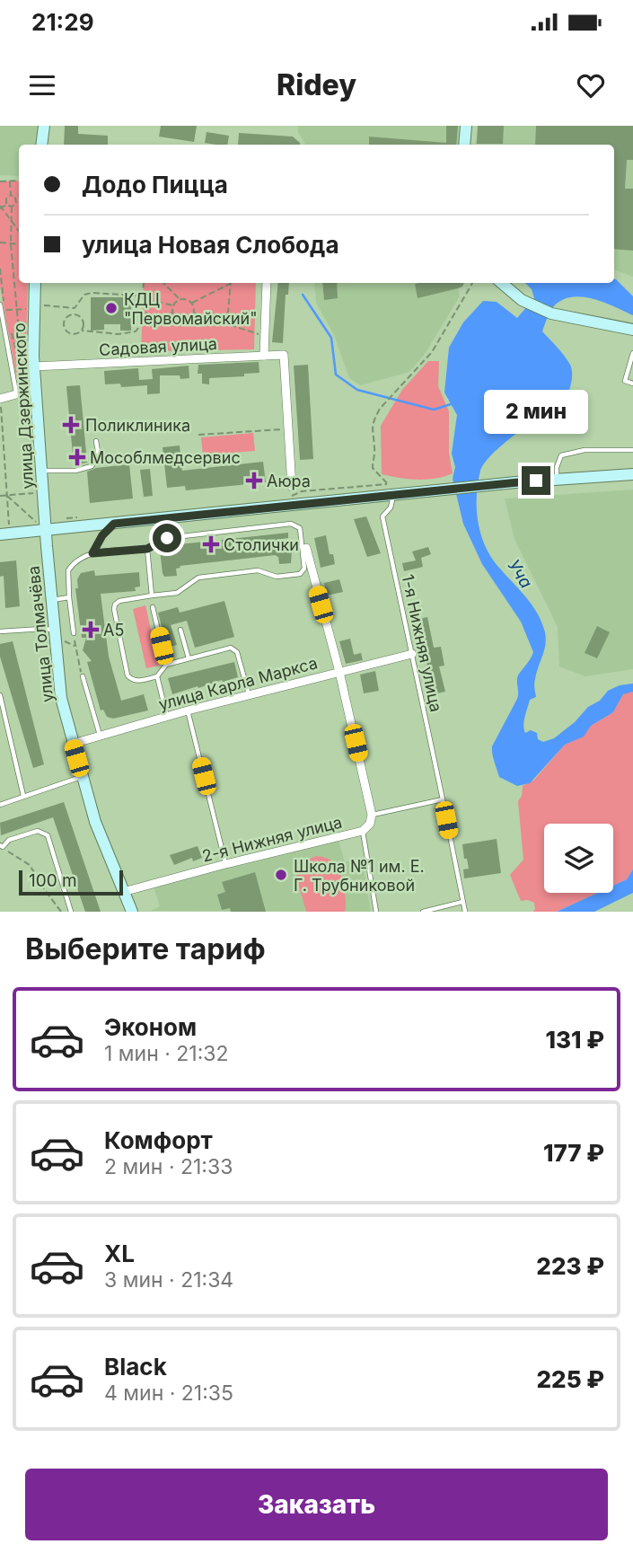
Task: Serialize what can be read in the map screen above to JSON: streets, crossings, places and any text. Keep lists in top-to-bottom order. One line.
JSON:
{"streets":{"main road":["улица Дзержинского","улица Толмачёва"],"street":["Садовая улица","улица Карла Маркса","2-я Нижняя улица"],"lane":["1-я Нижняя улица"]},"crossings":[["Садовая улица","улица Дзержинского"],["улица Дзержинского","улица Толмачёва"],["улица Толмачёва","улица Карла Маркса"],["улица Толмачёва","2-я Нижняя улица"],["1-я Нижняя улица","улица Карла Маркса"]],"water":["Уча"],"places":{"other":["КДЦ \"Первомайский\"","Школа №1 им. Е. Г. Трубниковой"],"health":["Поликлиника","Мособлмедсервис","Аюра","Столички","А5"]},"scale_bar":"100 m","page":{"status":"21:29","header":"Ridey","banner":["Додо Пицца","улица Новая Слобода"],"bubble":"2 мин","scale":"100 m","heading":"Выберите тариф","list":[{"name":"Эконом","note":"1 мин · 21:32","value":"131 ₽"},{"name":"Комфорт","note":"2 мин · 21:33","value":"177 ₽"},{"name":"XL","note":"3 мин · 21:34","value":"223 ₽"},{"name":"Black","note":"4 мин · 21:35","value":"225 ₽"}],"buttons":"Заказать"}}
